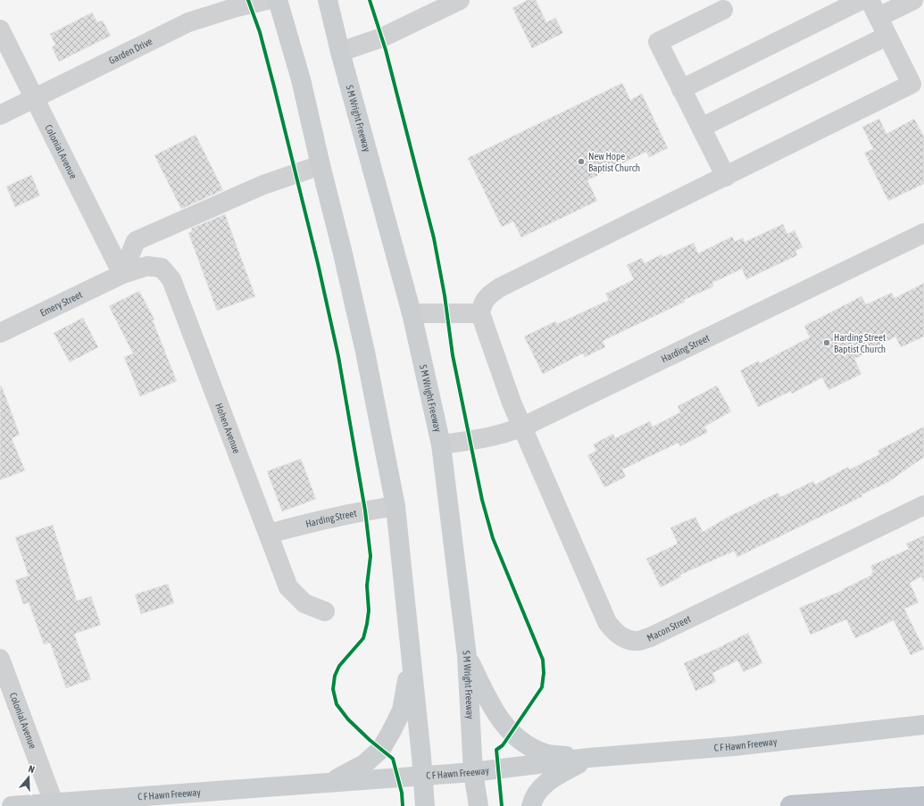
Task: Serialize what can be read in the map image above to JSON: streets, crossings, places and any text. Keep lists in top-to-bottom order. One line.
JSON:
{"streets":{"main road":["S M Wright Freeway","C F Hawn Freeway"],"street":["Garden Drive","Colonial Avenue","Emery Street","Harding Street","Hohen Avenue","Macon Street"]},"crossings":[["Garden Drive","Colonial Avenue"],["S M Wright Freeway","Harding Street"],["S M Wright Freeway","C F Hawn Freeway"],["Colonial Avenue","Emery Street"],["Colonial Avenue","Hohen Avenue"],["Colonial Avenue","C F Hawn Freeway"],["Emery Street","Hohen Avenue"],["Harding Street","Hohen Avenue"],["Harding Street","Macon Street"]],"places":["New Hope Baptist Church","Harding Street Baptist Church"],"north":"top"}
